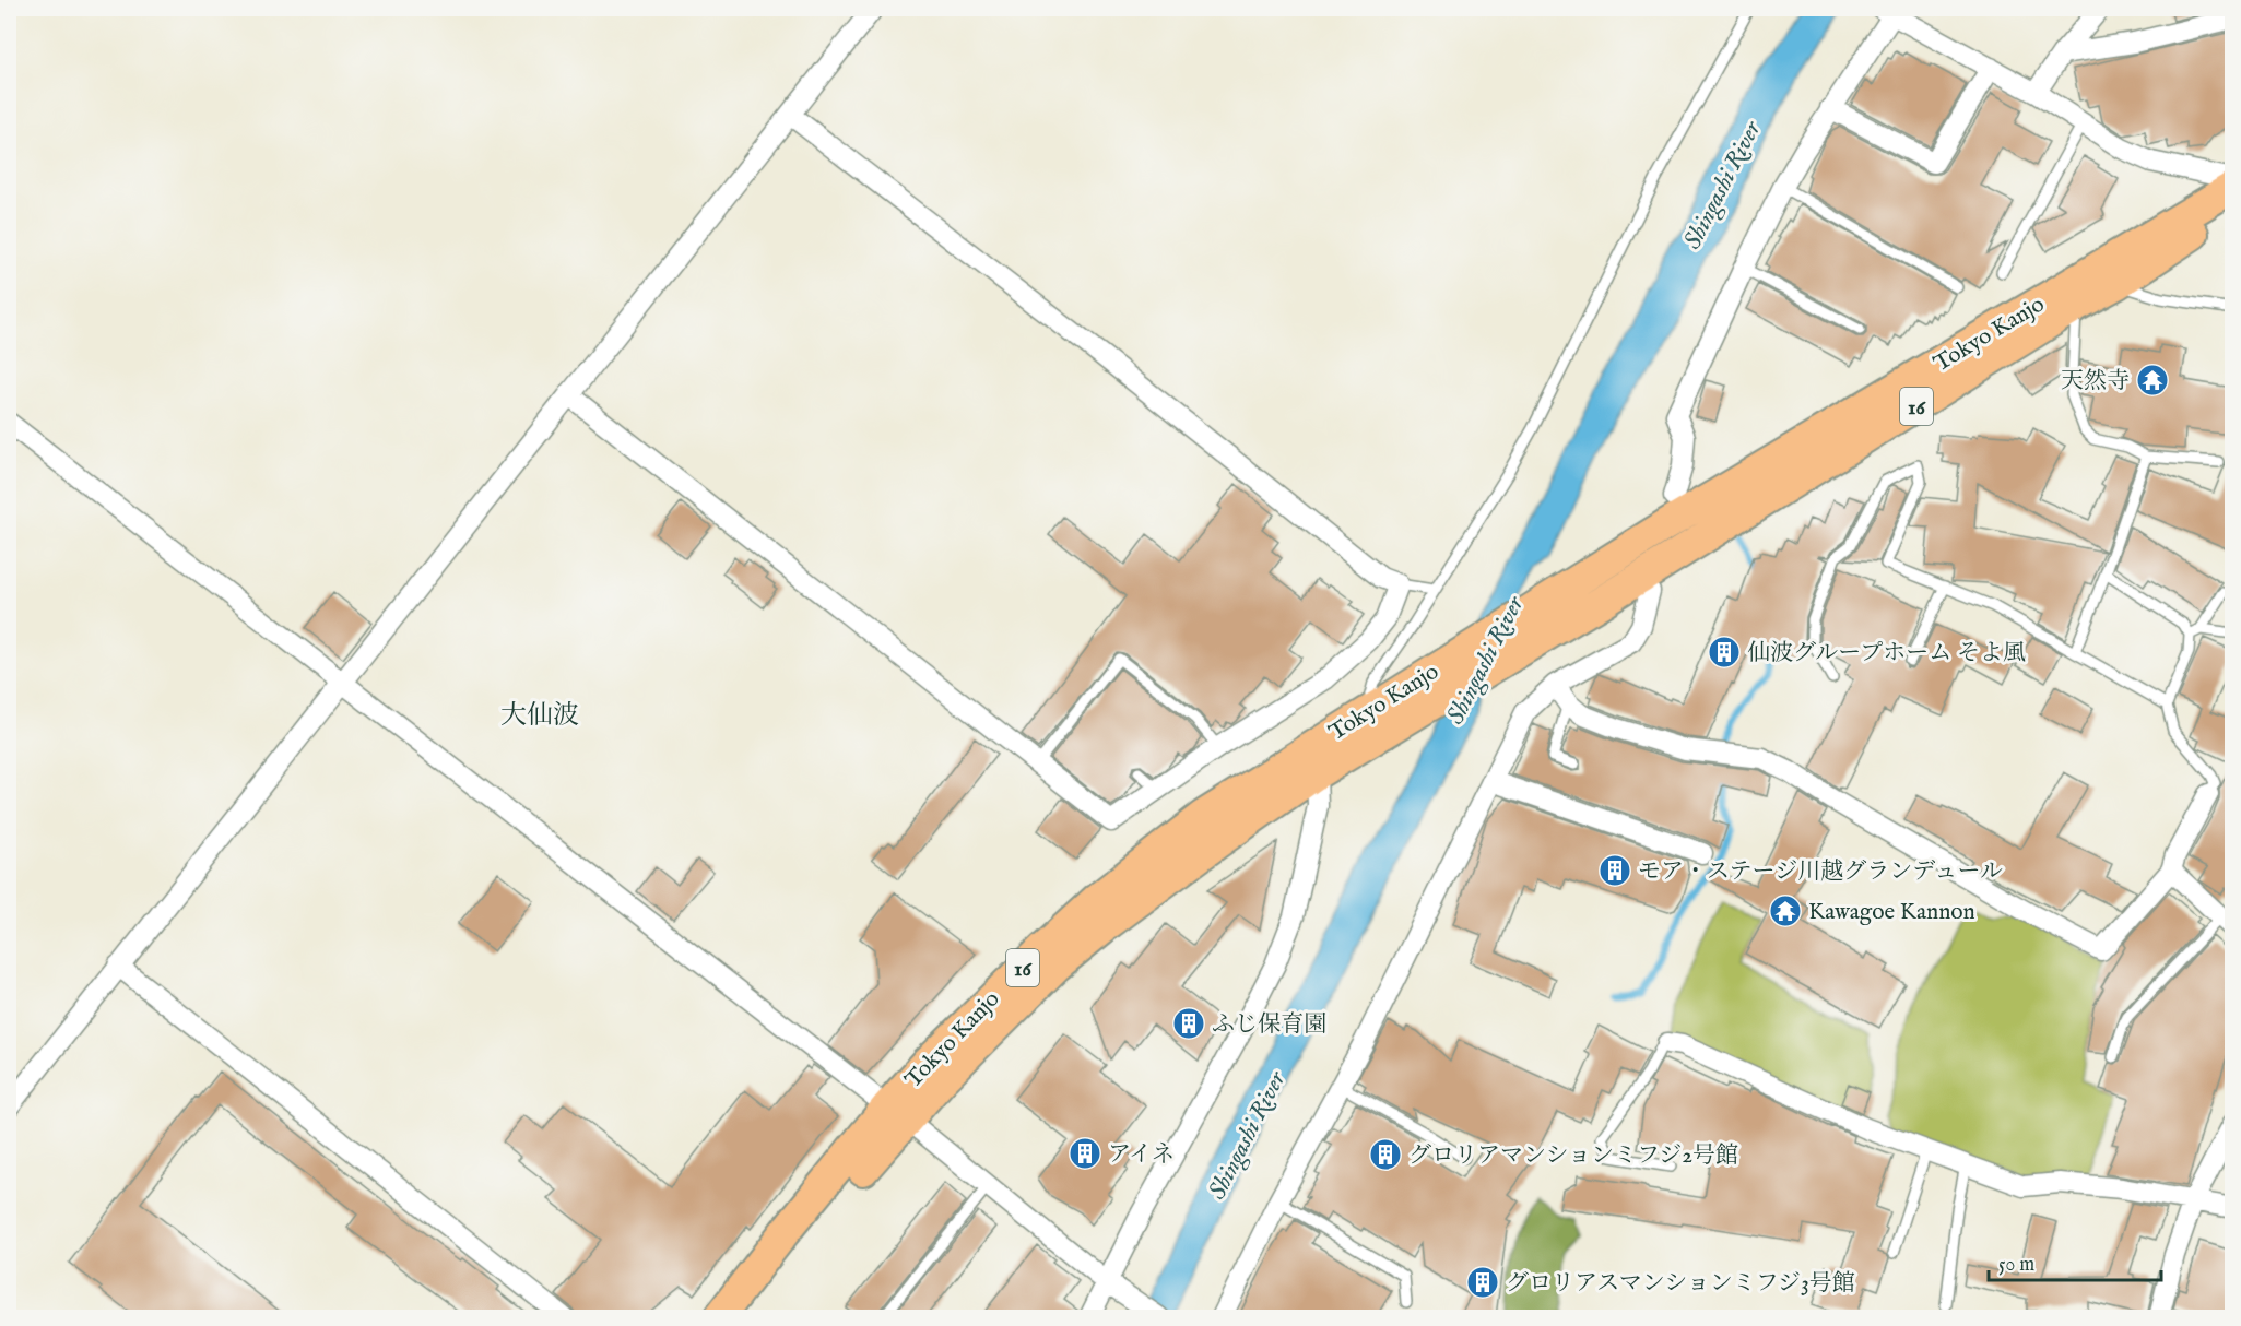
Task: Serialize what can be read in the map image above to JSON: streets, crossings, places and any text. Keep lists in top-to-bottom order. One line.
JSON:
{"streets":{"highway":["Tokyo Kanjo","16"]},"districts":["大仙波"],"water":["Shingashi River"],"places":{"temple":["天然寺","Kawagoe Kannon"],"building":["仙波グループホーム そよ風","モア・ステージ川越グランデュール","ふじ保育園","アイネ","グロリアマンションミフジ2号館","グロリアスマンションミフジ3号館"]},"scale_bar":"50 m"}
